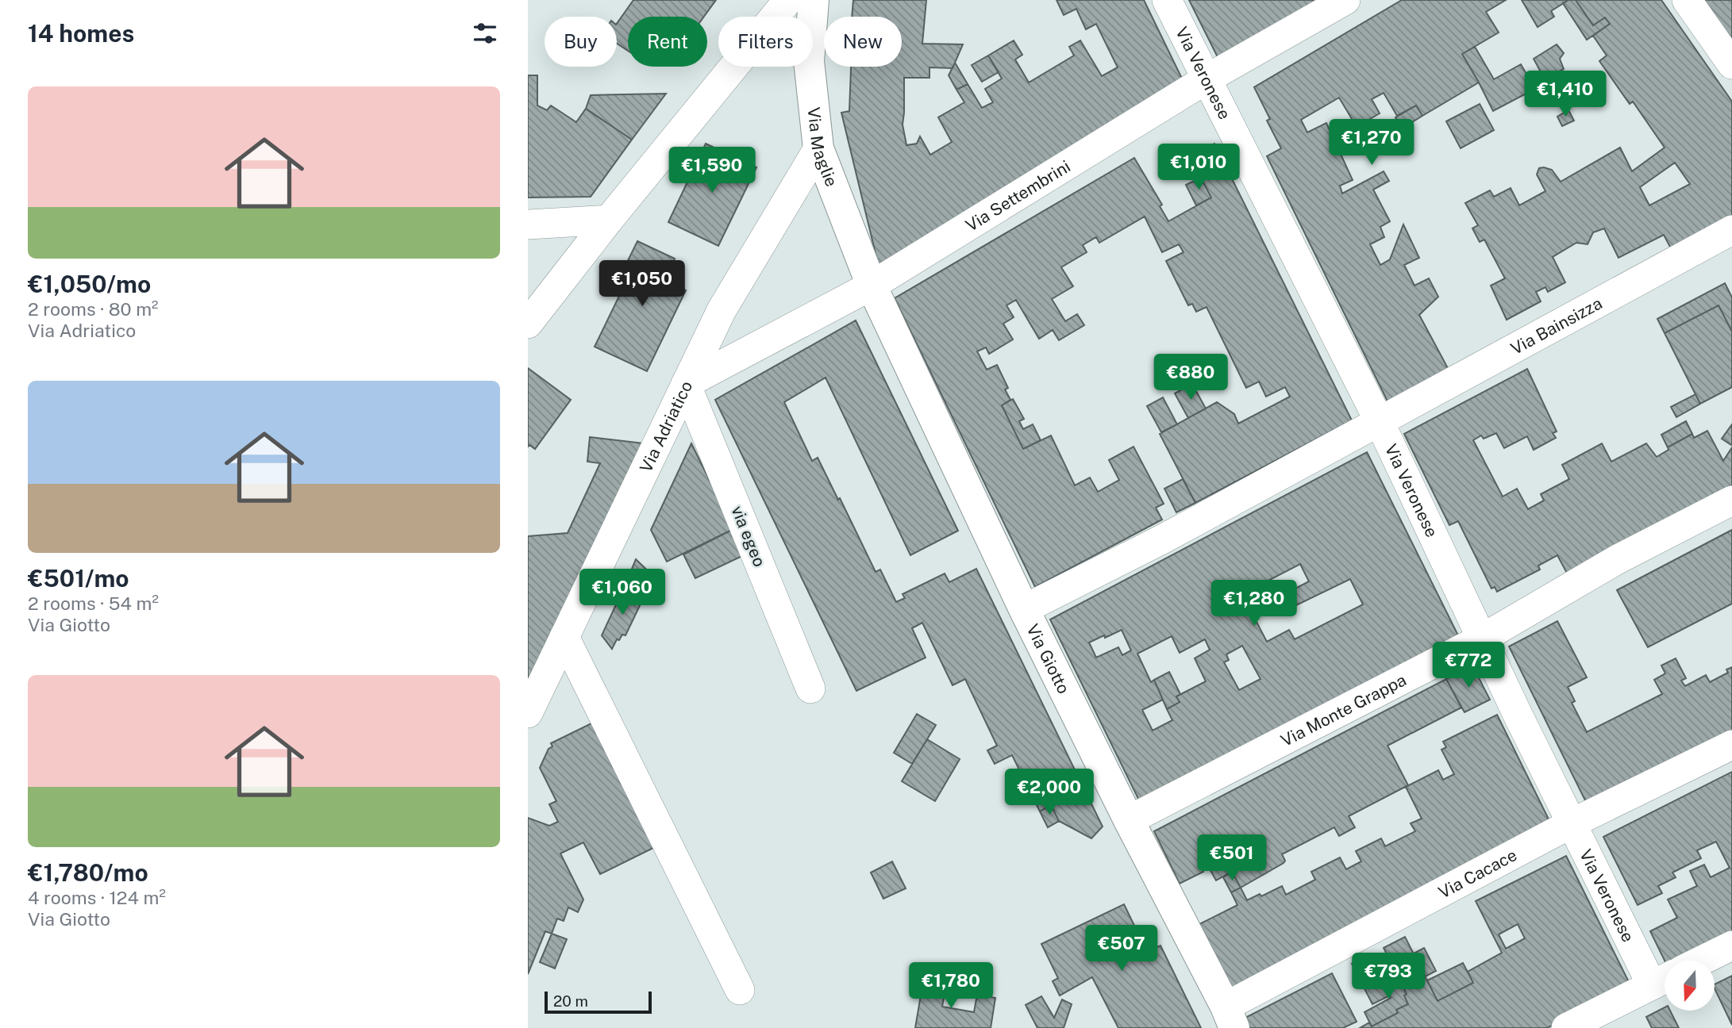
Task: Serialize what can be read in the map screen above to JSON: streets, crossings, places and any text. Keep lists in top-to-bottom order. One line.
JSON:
{"streets":{"street":["Via Veronese","Via Maglie","Via Settembrini","Via Bainsizza","Via Adriatico","via egeo","Via Giotto","Via Monte Grappa","Via Cacace"]},"crossings":[["Via Veronese","Via Settembrini"],["Via Veronese","Via Bainsizza"],["Via Veronese","Via Monte Grappa"],["Via Veronese","Via Cacace"],["Via Maglie","Via Settembrini"],["Via Maglie","Via Adriatico"],["Via Maglie","Via Giotto"],["Via Settembrini","Via Adriatico"],["Via Settembrini","via egeo"],["Via Settembrini","Via Giotto"],["Via Bainsizza","Via Giotto"],["Via Adriatico","via egeo"],["Via Giotto","Via Monte Grappa"],["Via Giotto","Via Cacace"]],"scale_bar":"20 m","north":"bottom","page":{"heading":"14 homes","chip":["Buy","Rent","Filters","New"],"list":[{"name":"€1,050/mo","note":"2 rooms · 80 m² · Via Adriatico"},{"name":"€501/mo","note":"2 rooms · 54 m² · Via Giotto"},{"name":"€1,780/mo","note":"4 rooms · 124 m² · Via Giotto"}],"price":["€1,410","€1,270","€1,010","€1,590","€1,050","€880","€1,060","€1,280","€772","€2,000","€501","€507","€793","€1,780"],"scale":"20 m"}}
